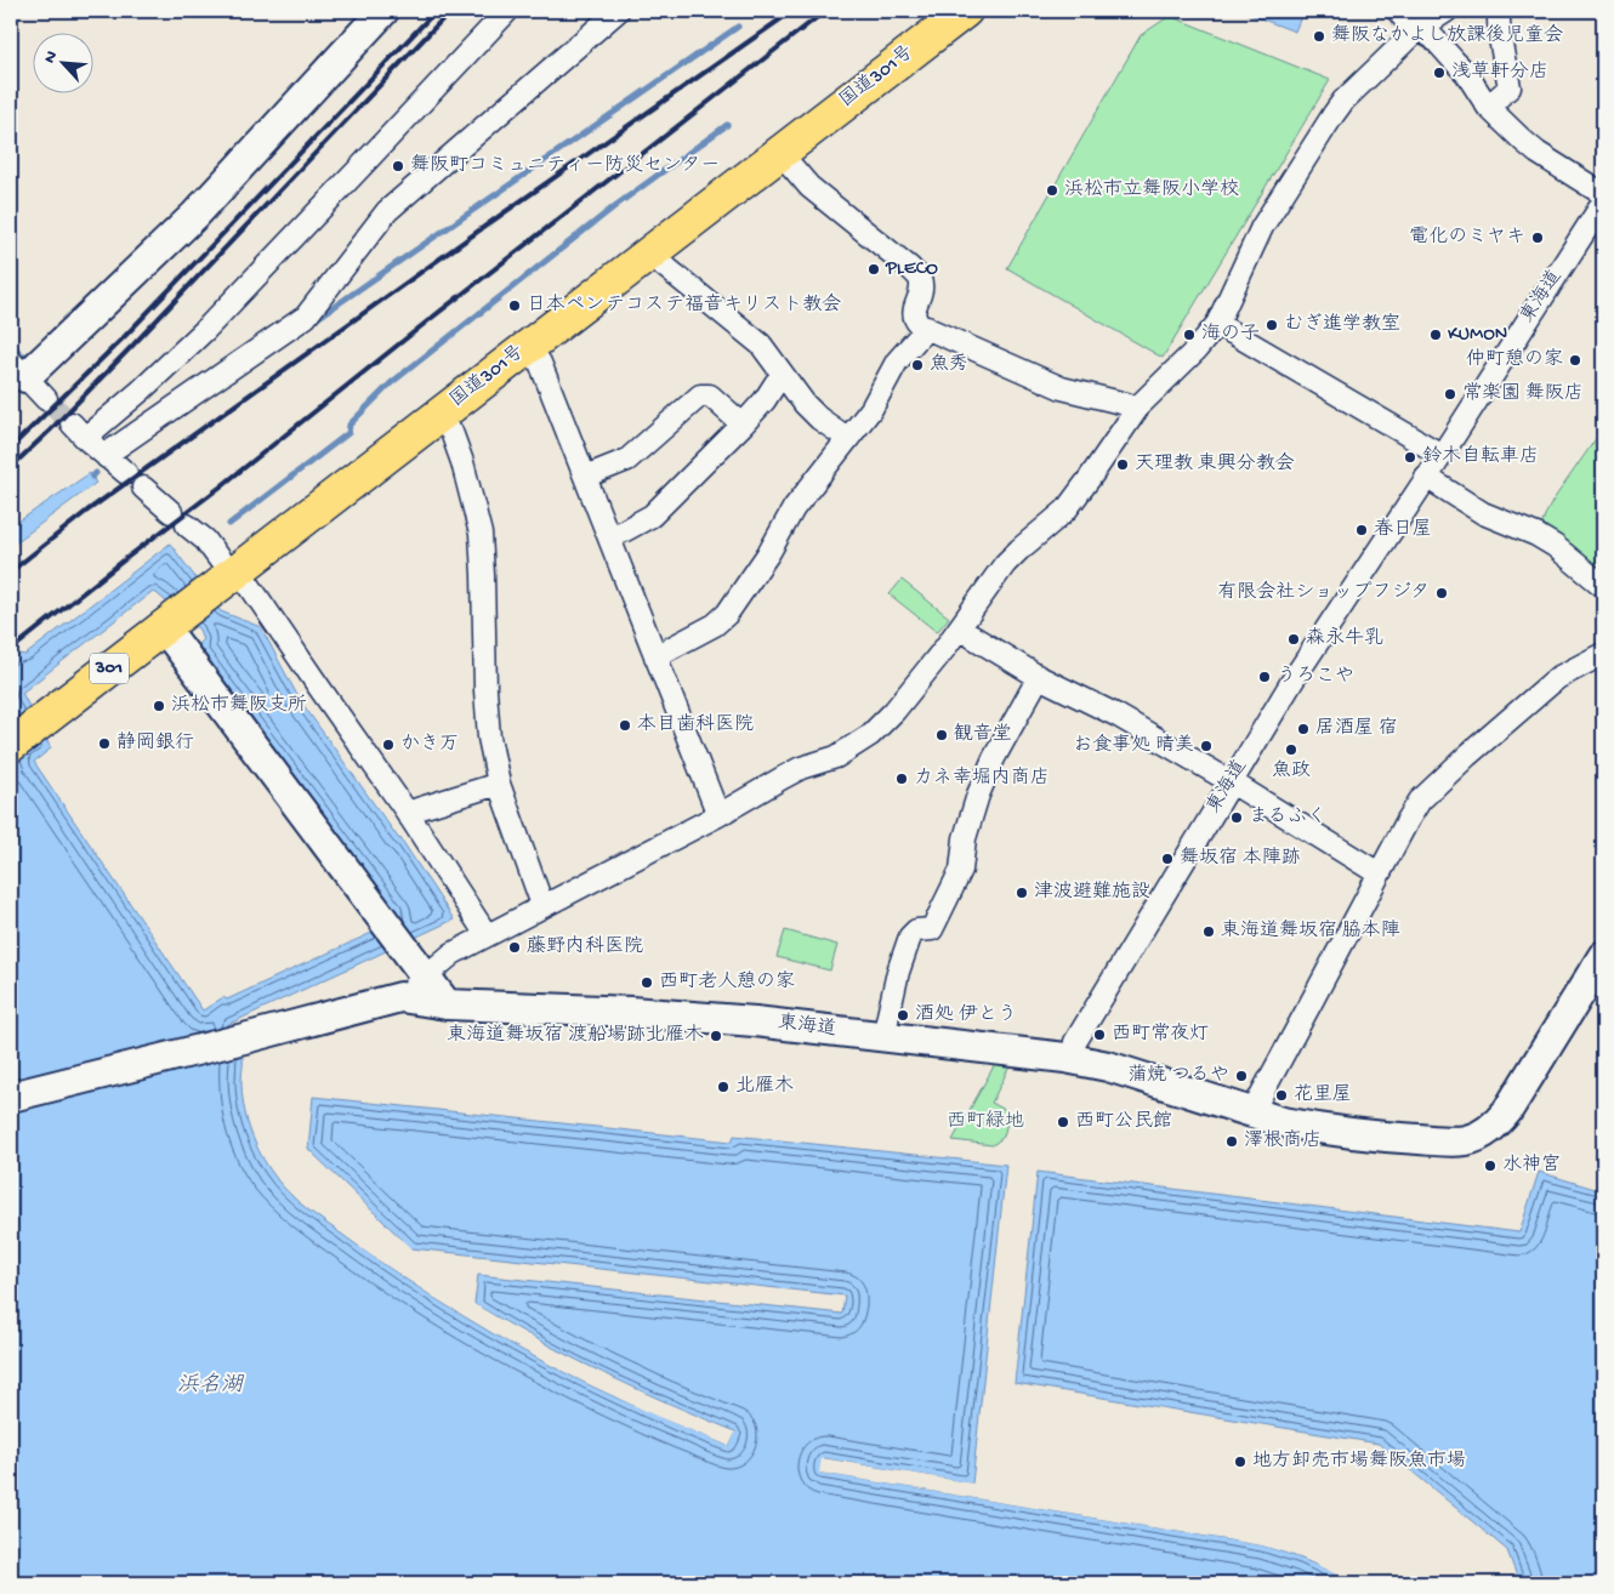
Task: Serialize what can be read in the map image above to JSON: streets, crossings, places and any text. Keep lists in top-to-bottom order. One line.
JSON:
{"streets":{"highway":["国道301号","301"],"street":["東海道"]},"water":["浜名湖"],"parks":["西町緑地"],"places":["舞阪なかよし放課後児童会","浅草軒分店","舞阪町コミュニティー防災センター","浜松市立舞阪小学校","電化のミヤキ","PLECO","日本ペンテコステ福音キリスト教会","むぎ進学教室","海の子","KUMON","仲町憩の家","魚秀","常楽園 舞阪店","鈴木自転車店","天理教 東興分教会","春日屋","有限会社ショップフジタ","森永牛乳","うろこや","浜松市舞阪支所","本目歯科医院","居酒屋 宿","観音堂","静岡銀行","かき万","お食事処 晴美","魚政","カネ幸堀内商店","まるふく","舞坂宿 本陣跡","津波避難施設","東海道舞坂宿 脇本陣","藤野内科医院","西町老人憩の家","酒処 伊とう","西町常夜灯","東海道舞坂宿 渡船場跡北雁木","蒲焼 つるや","北雁木","花里屋","西町公民館","澤根商店","水神宮","地方卸売市場舞阪魚市場"],"north":"top left"}
